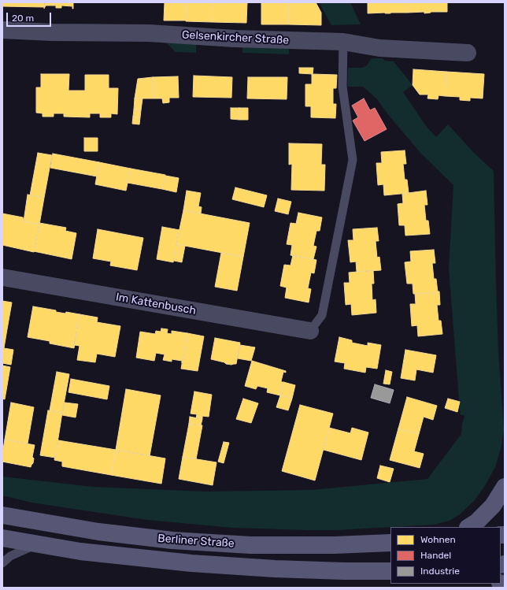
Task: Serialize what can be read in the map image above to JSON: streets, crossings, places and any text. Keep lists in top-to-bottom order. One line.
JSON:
{"streets":{"main road":["Berliner Straße"],"street":["Gelsenkircher Straße","Im Kattenbusch"]},"legend":["Wohnen","Handel","Industrie"],"scale_bar":"20 m"}
